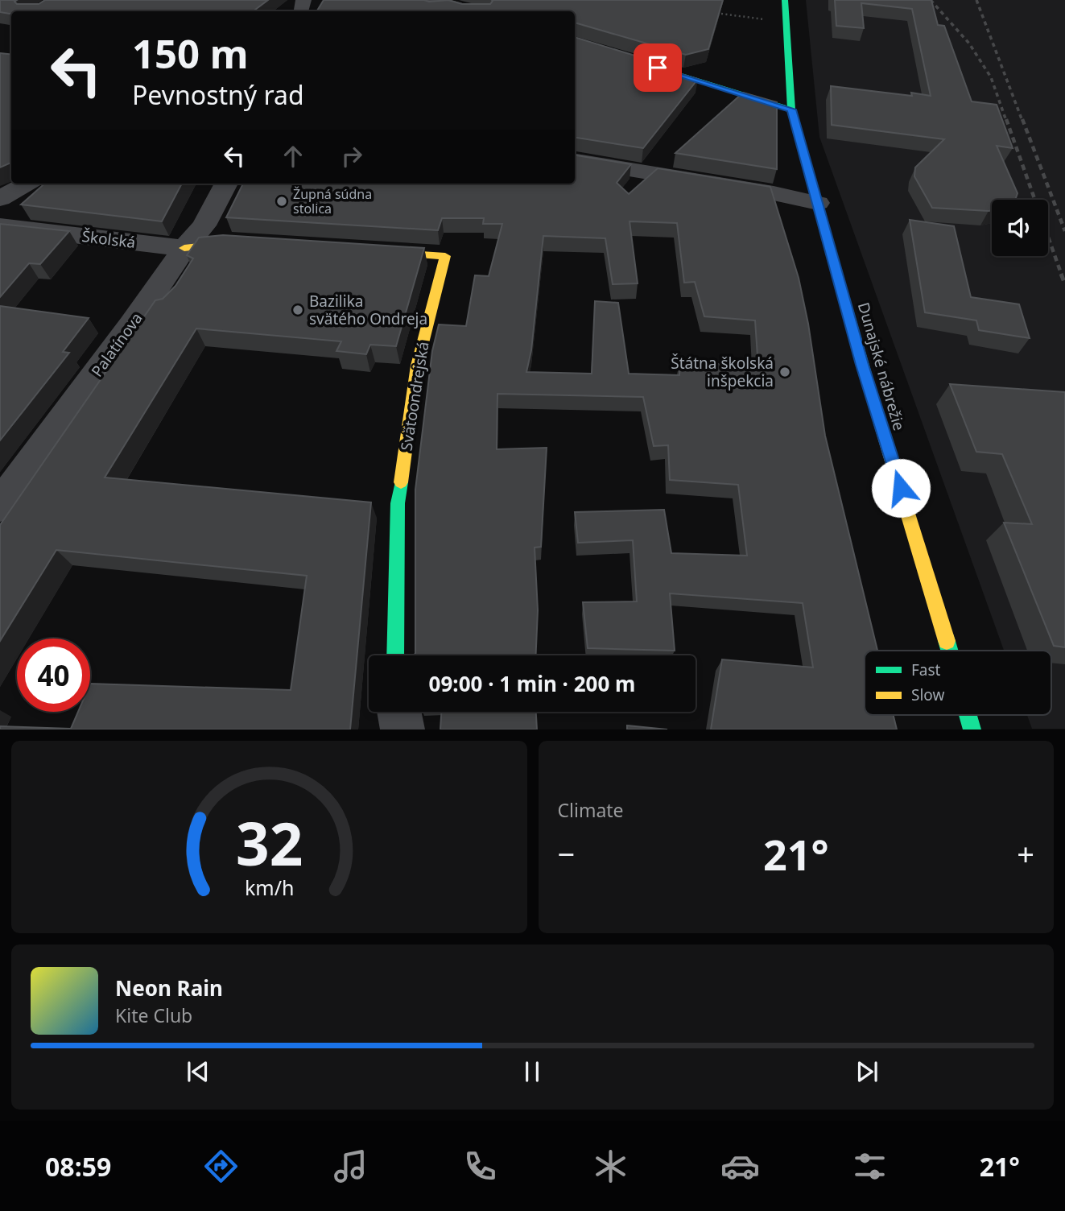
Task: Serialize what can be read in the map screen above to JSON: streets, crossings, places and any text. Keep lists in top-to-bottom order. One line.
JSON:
{"streets":{"street":["Školská","Palatínova","Dunajské nábrežie","Svätoondrejská"]},"crossings":[["Školská","Palatínova"]],"places":["Župná súdna stolica","Bazilika svätého Ondreja","Štátna školská inšpekcia"],"legend":["Fast","Slow"],"page":{"turn":["150 m","Pevnostný rad"],"limit":"40","trip":"09:00 · 1 min · 200 m","tile":"Climate","heat":["−","21°","+"],"song":["Neon Rain","Kite Club"],"tabs":["08:59","21°"],"gauge":["32","km/h"]}}
